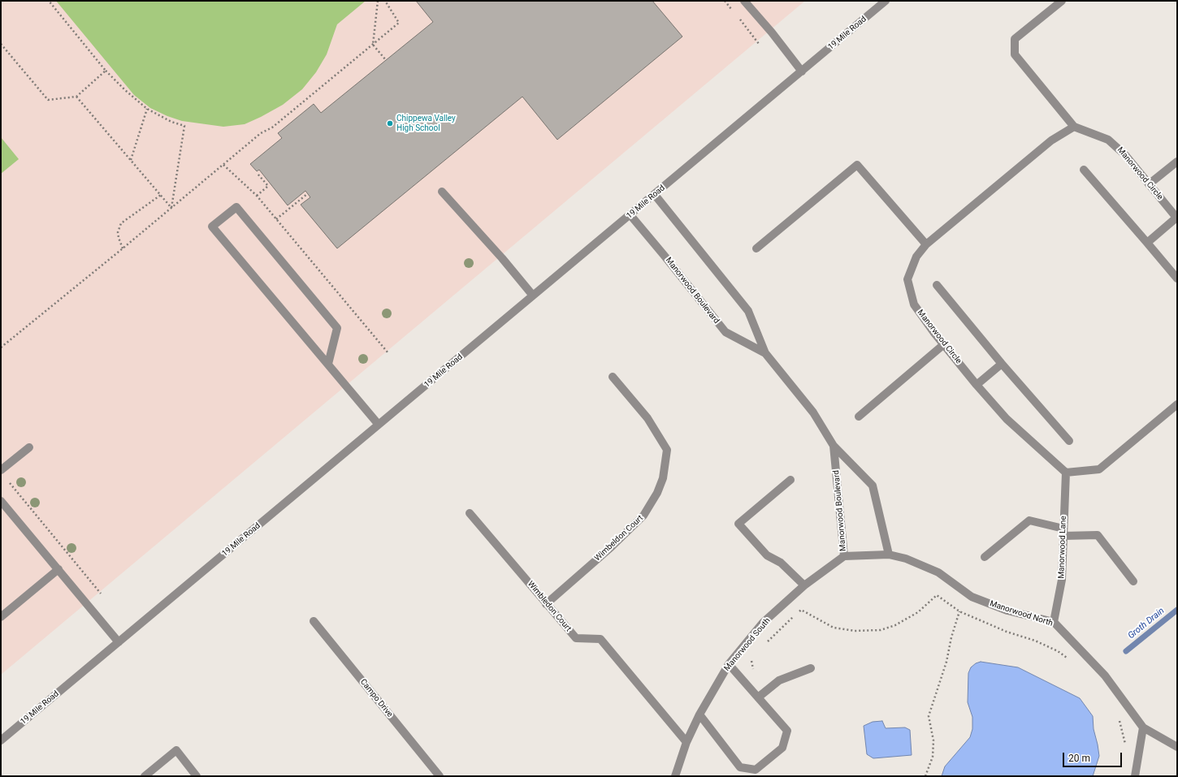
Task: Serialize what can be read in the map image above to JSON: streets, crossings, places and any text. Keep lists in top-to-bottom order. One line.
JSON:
{"streets":{"street":["19 Mile Road","Manorwood Circle","Manorwood Boulevard","Wimbeldon Court","Manorwood Lane","Wimbledon Court","Manorwood North","Manorwood South","Campo Drive"]},"crossings":[["19 Mile Road","Manorwood Boulevard"],["Manorwood Circle","Manorwood Lane"],["Manorwood Boulevard","Manorwood North"],["Manorwood Boulevard","Manorwood South"],["Wimbeldon Court","Wimbledon Court"],["Manorwood Lane","Manorwood North"],["Wimbledon Court","Manorwood South"],["Manorwood North","Manorwood South"]],"water":["Groth Drain"],"places":["Chippewa Valley High School"],"scale_bar":"20 m"}
